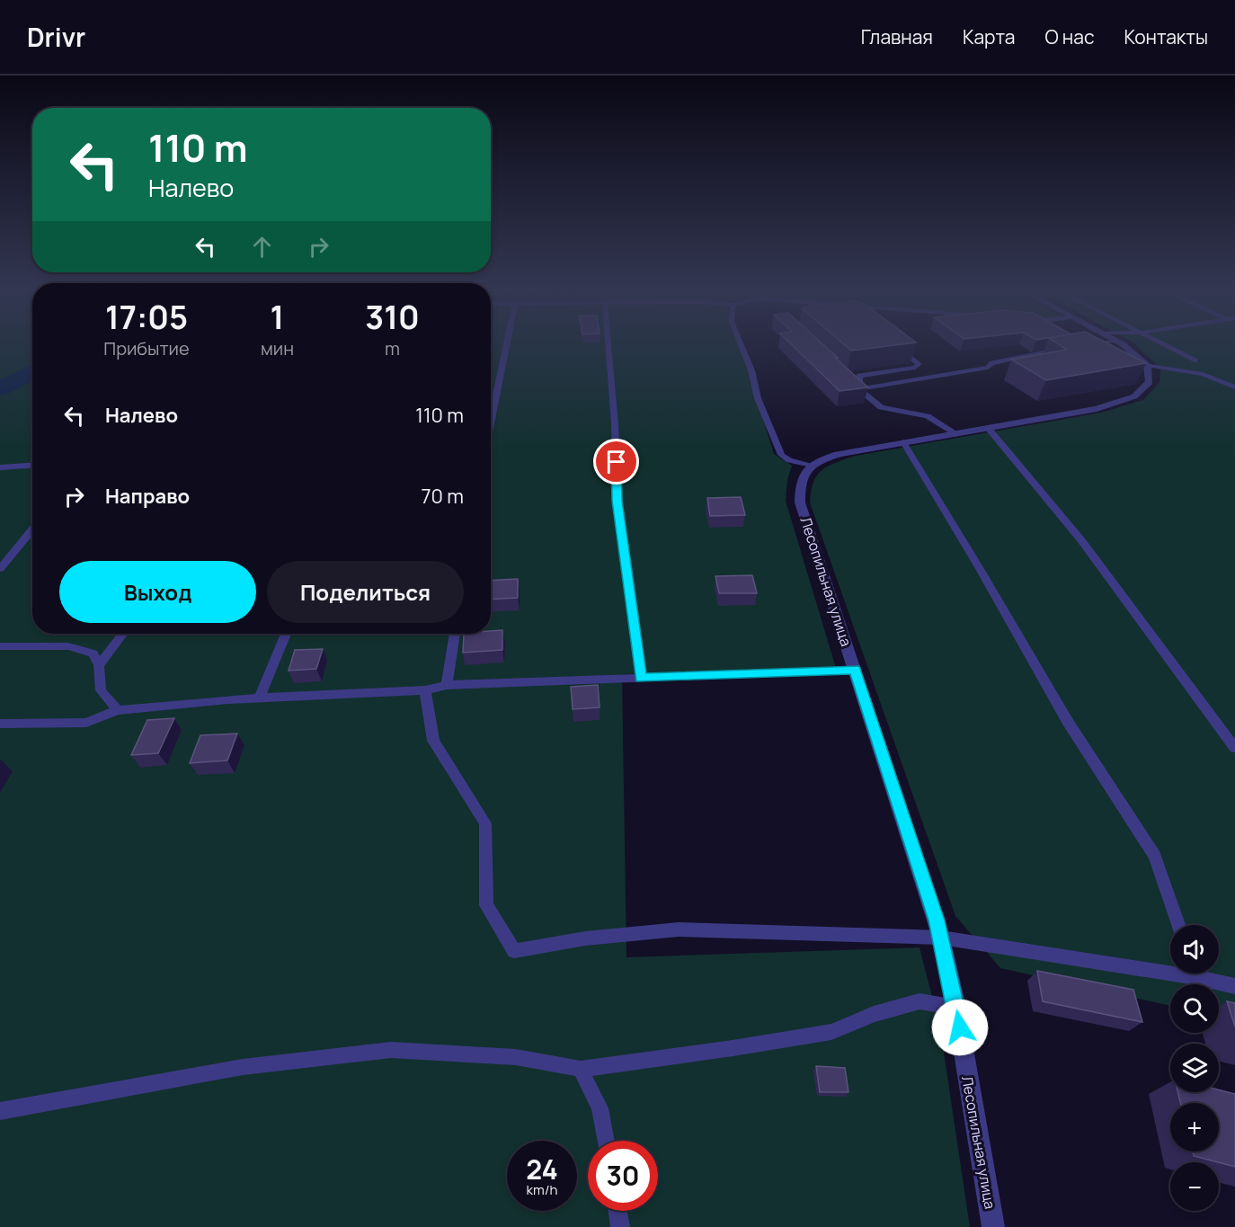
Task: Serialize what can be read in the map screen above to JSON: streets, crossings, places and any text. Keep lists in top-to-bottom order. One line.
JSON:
{"streets":{"street":["Лесопильная улица"]},"page":{"header":"Drivr","nav":["Главная","Карта","О нас","Контакты"],"turn":["110 m","Налево"],"eta":["17:05","Прибытие","1","мин","310","m"],"list":[{"name":"Налево","value":"110 m"},{"name":"Направо","value":"70 m"}],"buttons":["Выход","Поделиться"],"map_buttons":["+","−"],"speed":"24 km/h","limit":"30"}}
